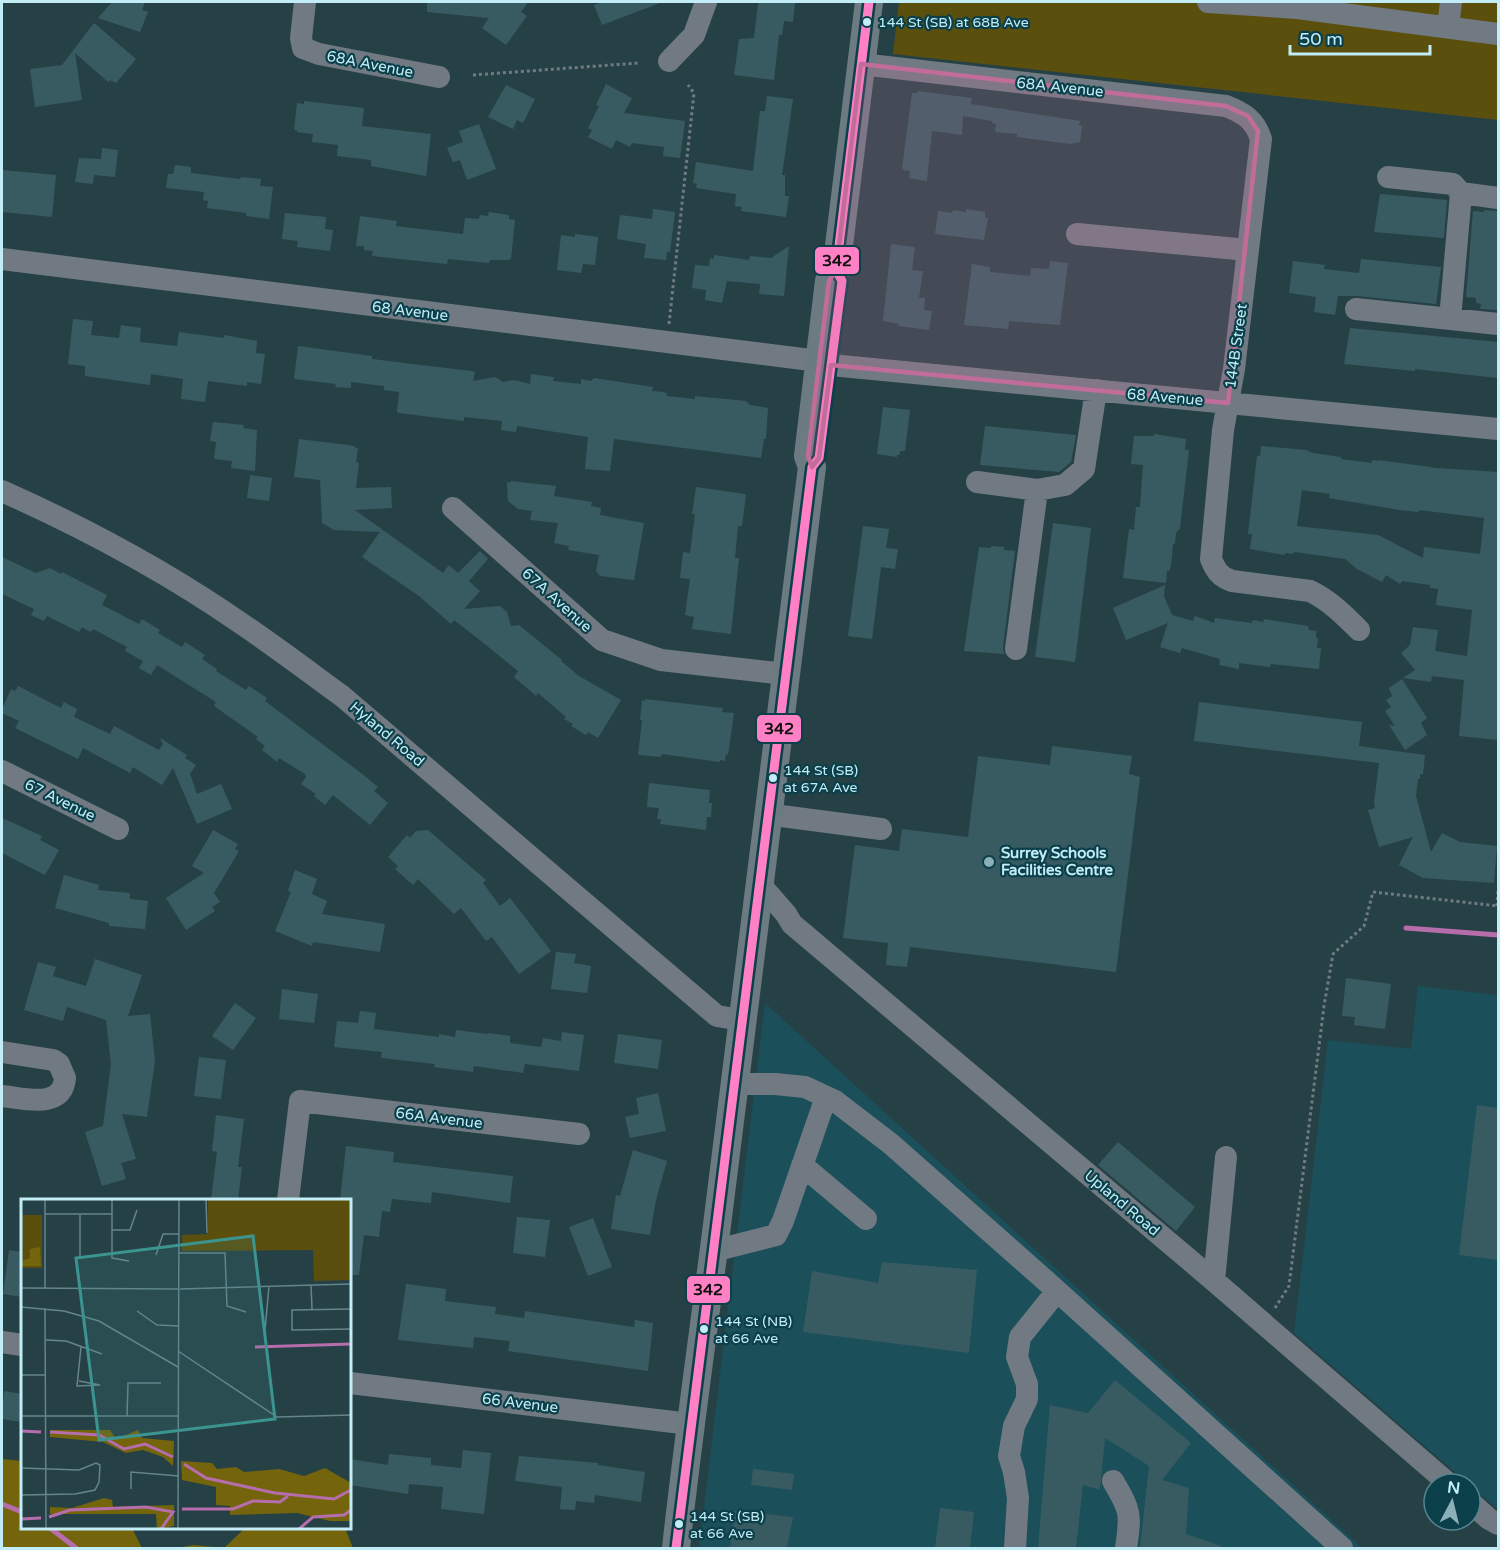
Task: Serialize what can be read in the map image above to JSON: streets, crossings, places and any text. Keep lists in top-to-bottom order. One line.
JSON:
{"streets":{"street":["68A Avenue","68 Avenue","144B Street","67A Avenue","Hyland Road","67 Avenue","66A Avenue","Upland Road","66 Avenue"]},"crossings":[["68A Avenue","144B Street"],["68 Avenue","144B Street"]],"places":["144 St (SB) at 68B Ave","144 St (SB) at 67A Ave","Surrey Schools Facilities Centre","144 St (NB) at 66 Ave","144 St (SB) at 66 Ave"],"lines":["transit line 342"],"scale_bar":"50 m","north":"top"}
